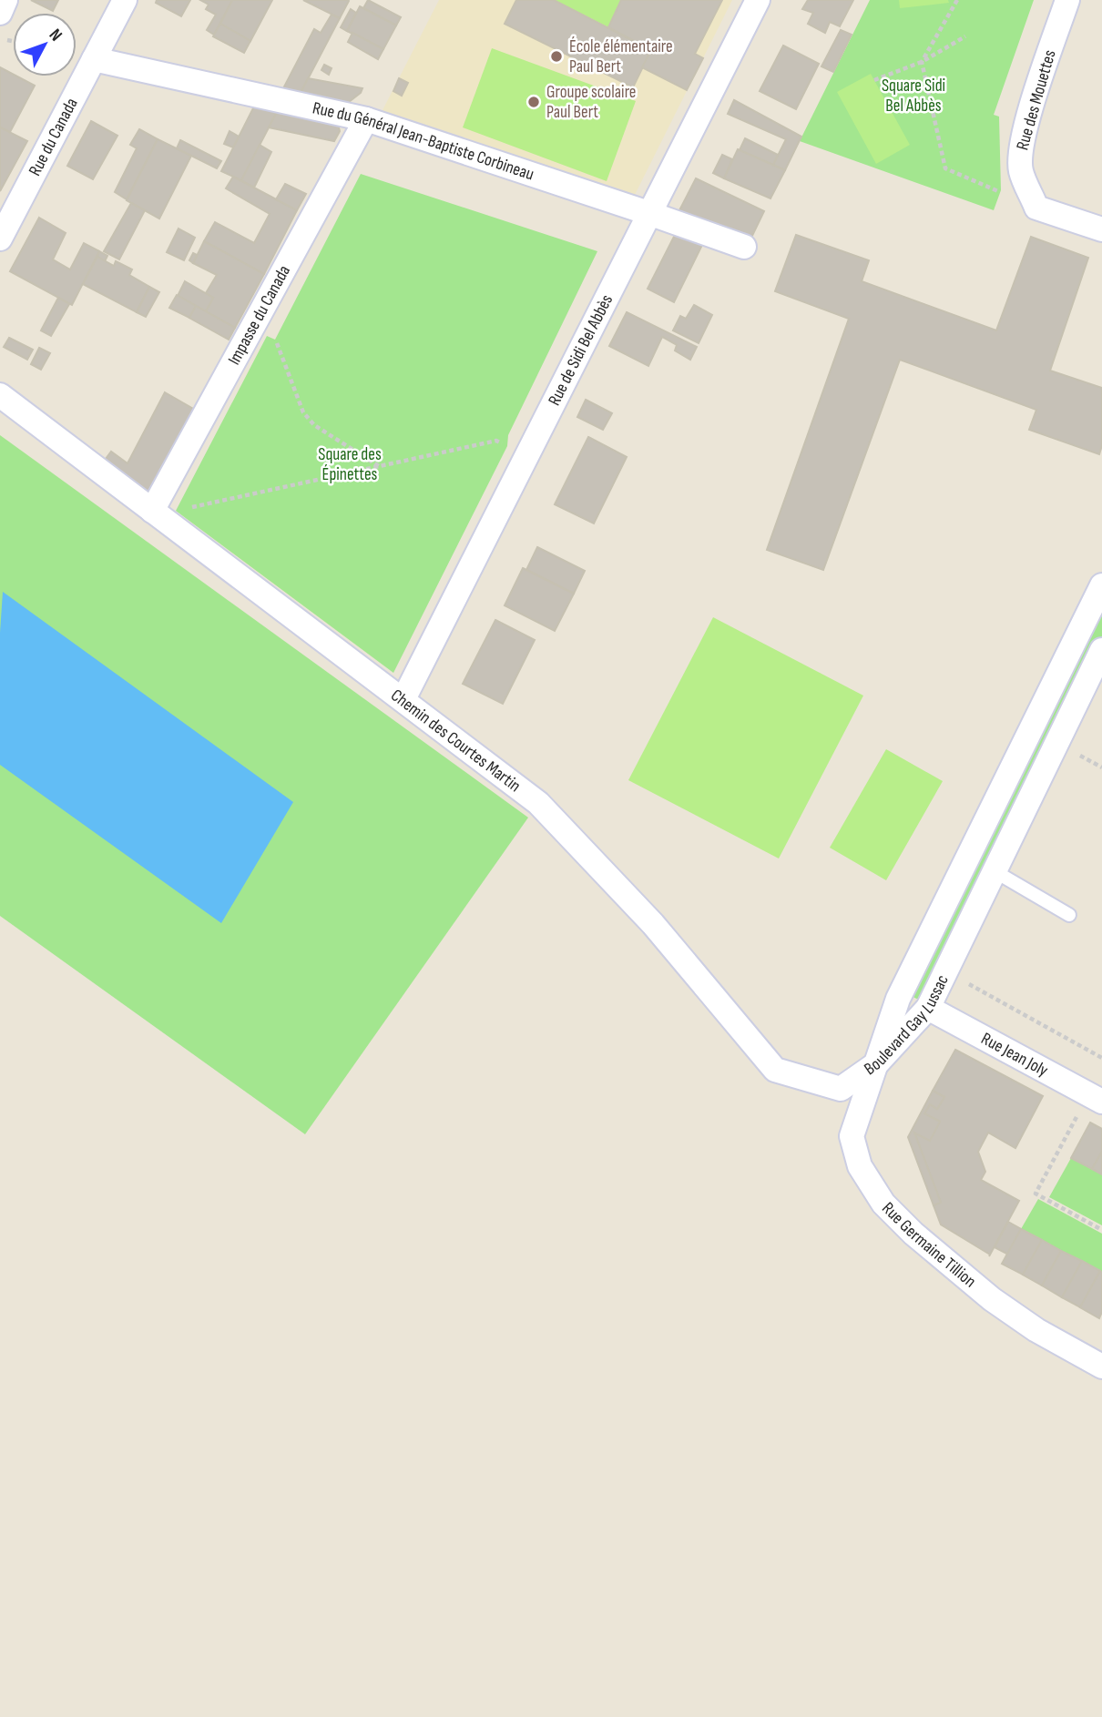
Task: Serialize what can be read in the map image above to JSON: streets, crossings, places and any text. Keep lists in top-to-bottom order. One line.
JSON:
{"streets":{"street":["Rue des Mouettes","Rue du Canada","Rue du Général Jean-Baptiste Corbineau","Impasse du Canada","Rue de Sidi Bel Abbès","Chemin des Courtes Martin","Boulevard Gay Lussac","Rue Jean Joly","Rue Germaine Tillion"]},"crossings":[["Rue du Canada","Rue du Général Jean-Baptiste Corbineau"],["Rue du Général Jean-Baptiste Corbineau","Impasse du Canada"],["Rue du Général Jean-Baptiste Corbineau","Rue de Sidi Bel Abbès"],["Impasse du Canada","Chemin des Courtes Martin"],["Rue de Sidi Bel Abbès","Chemin des Courtes Martin"],["Chemin des Courtes Martin","Boulevard Gay Lussac"],["Chemin des Courtes Martin","Rue Germaine Tillion"],["Boulevard Gay Lussac","Rue Jean Joly"],["Boulevard Gay Lussac","Rue Germaine Tillion"]],"parks":["Square Sidi Bel Abbès","Square des Épinettes"],"places":["École élémentaire Paul Bert","Groupe scolaire Paul Bert"],"north":"top right"}
